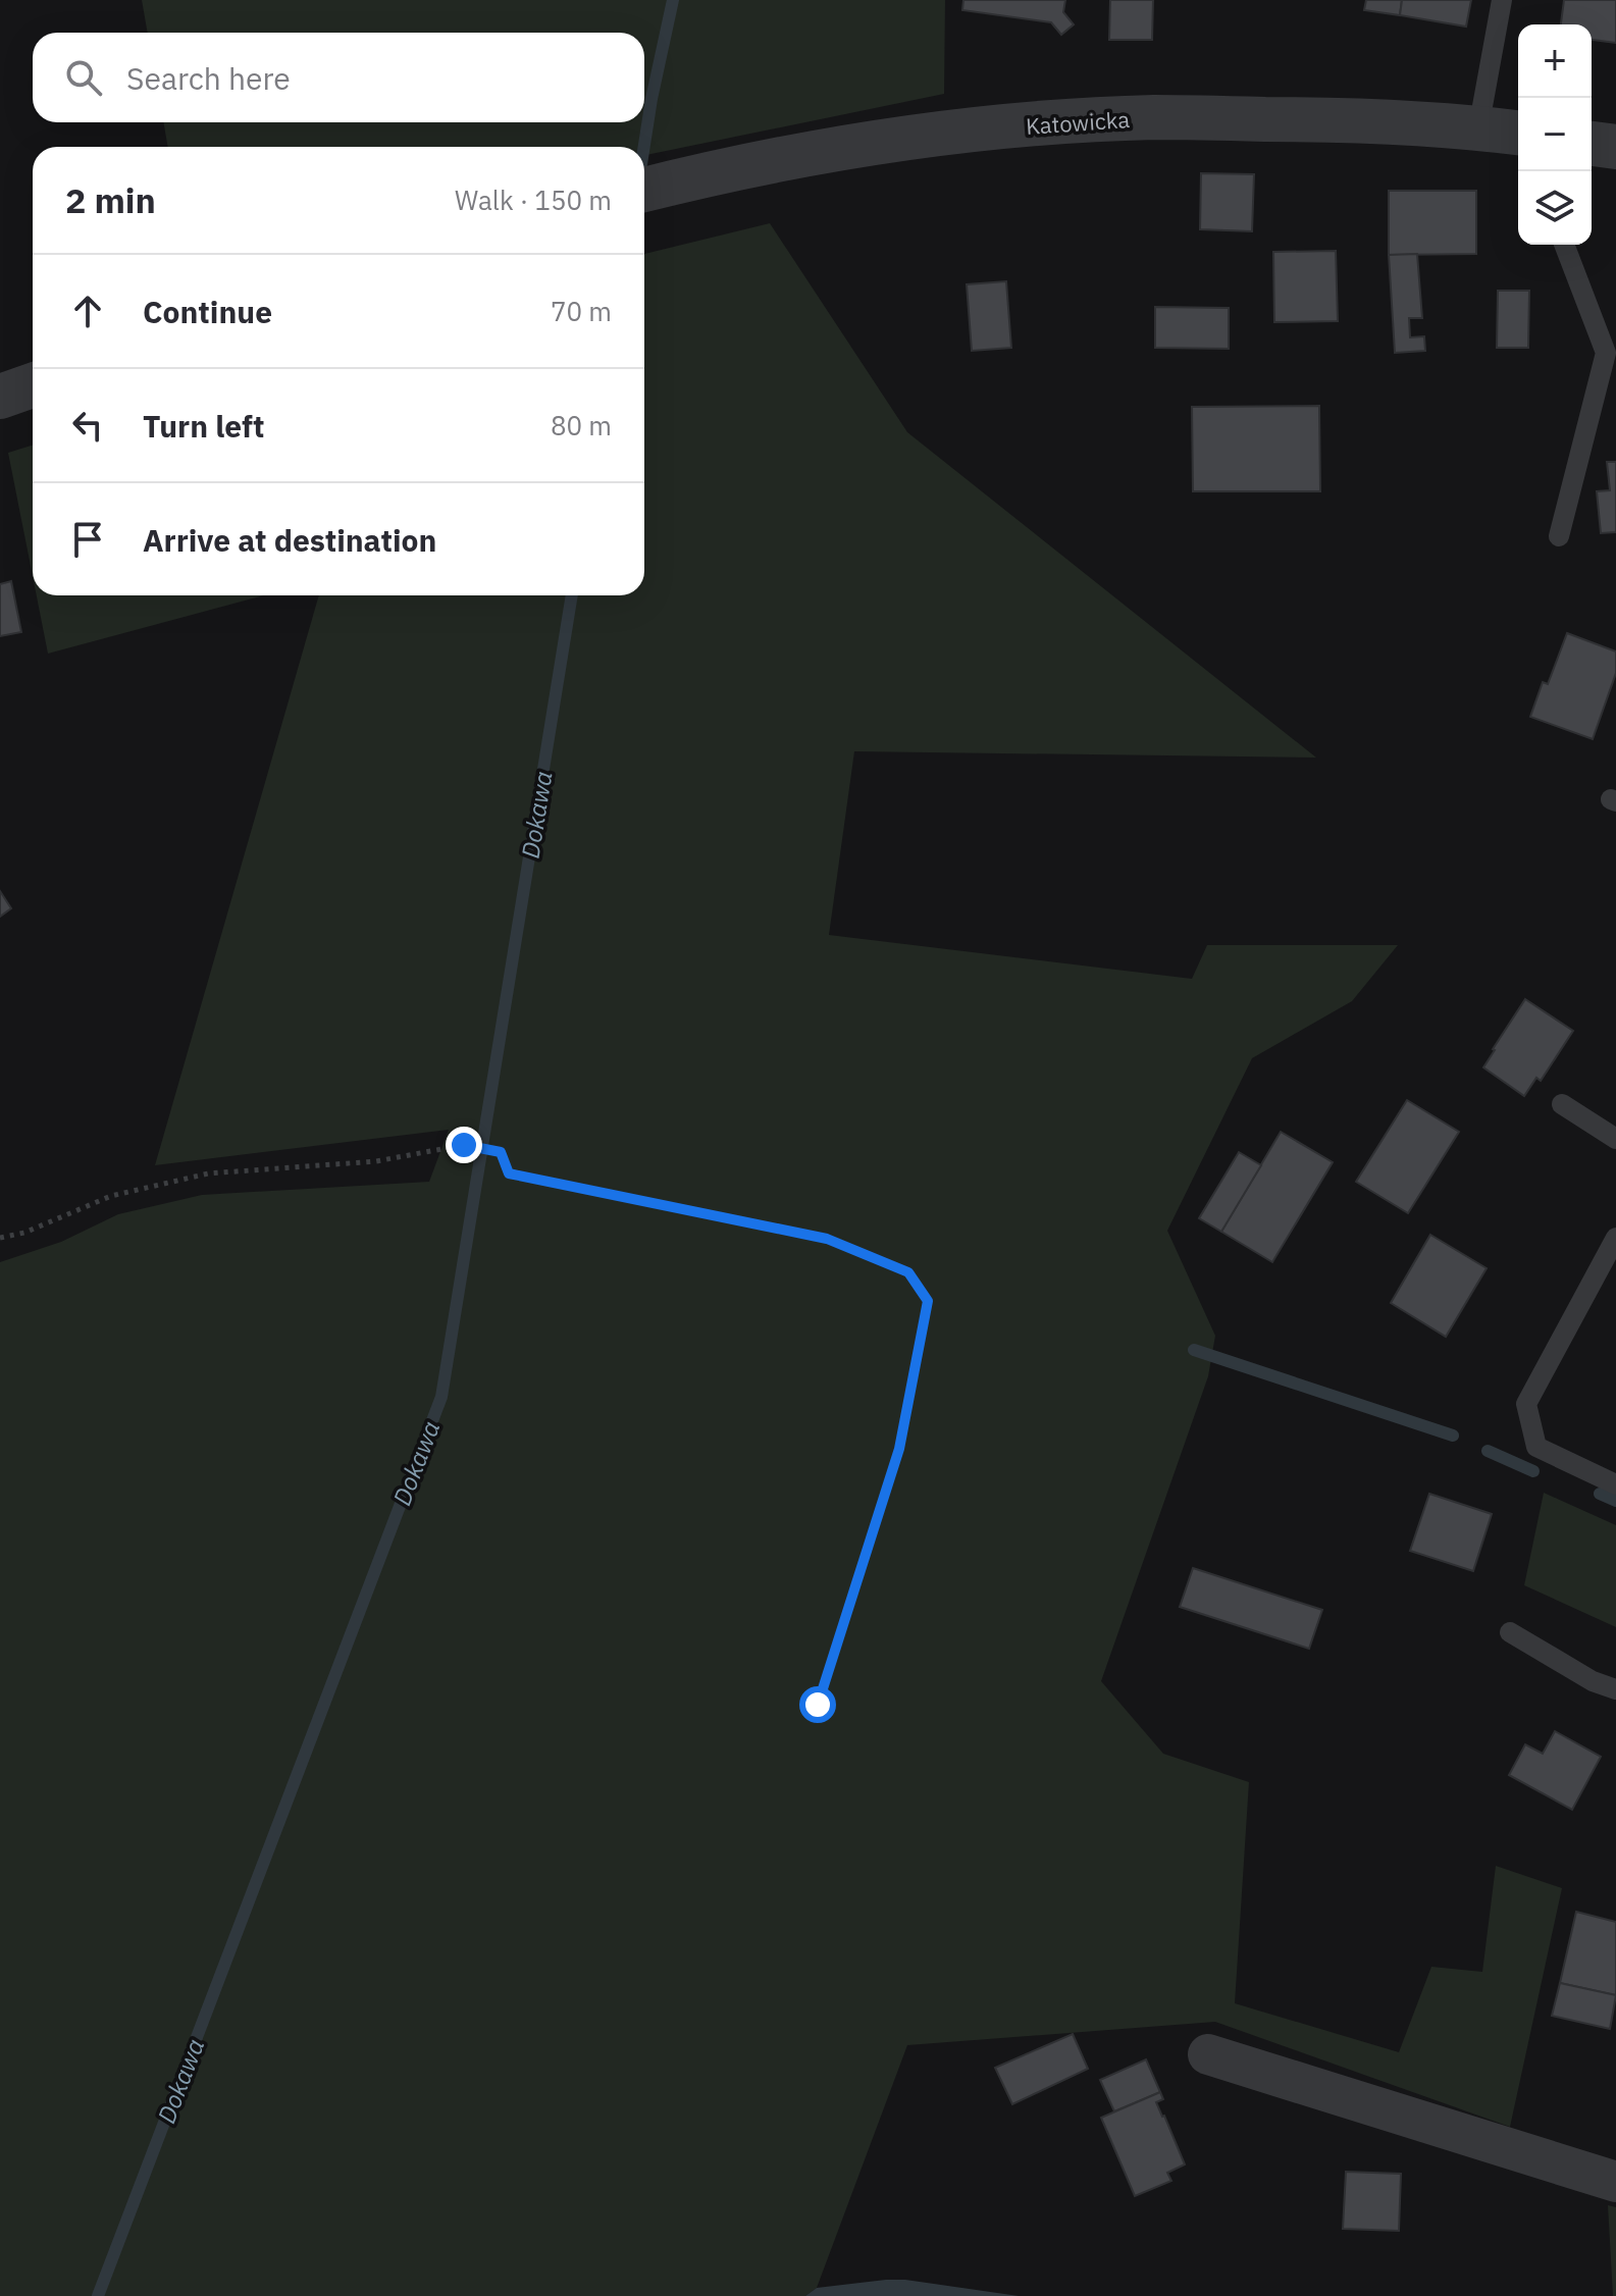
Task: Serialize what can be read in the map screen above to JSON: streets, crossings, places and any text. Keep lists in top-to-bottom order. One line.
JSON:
{"streets":{"street":["Katowicka"]},"water":["Dokawa"],"page":{"map_buttons":["+","−"],"search":"Search here","heading":["2 min","Walk · 150 m"],"list":[["Continue","70 m"],["Turn left","80 m"],"Arrive at destination"]}}
